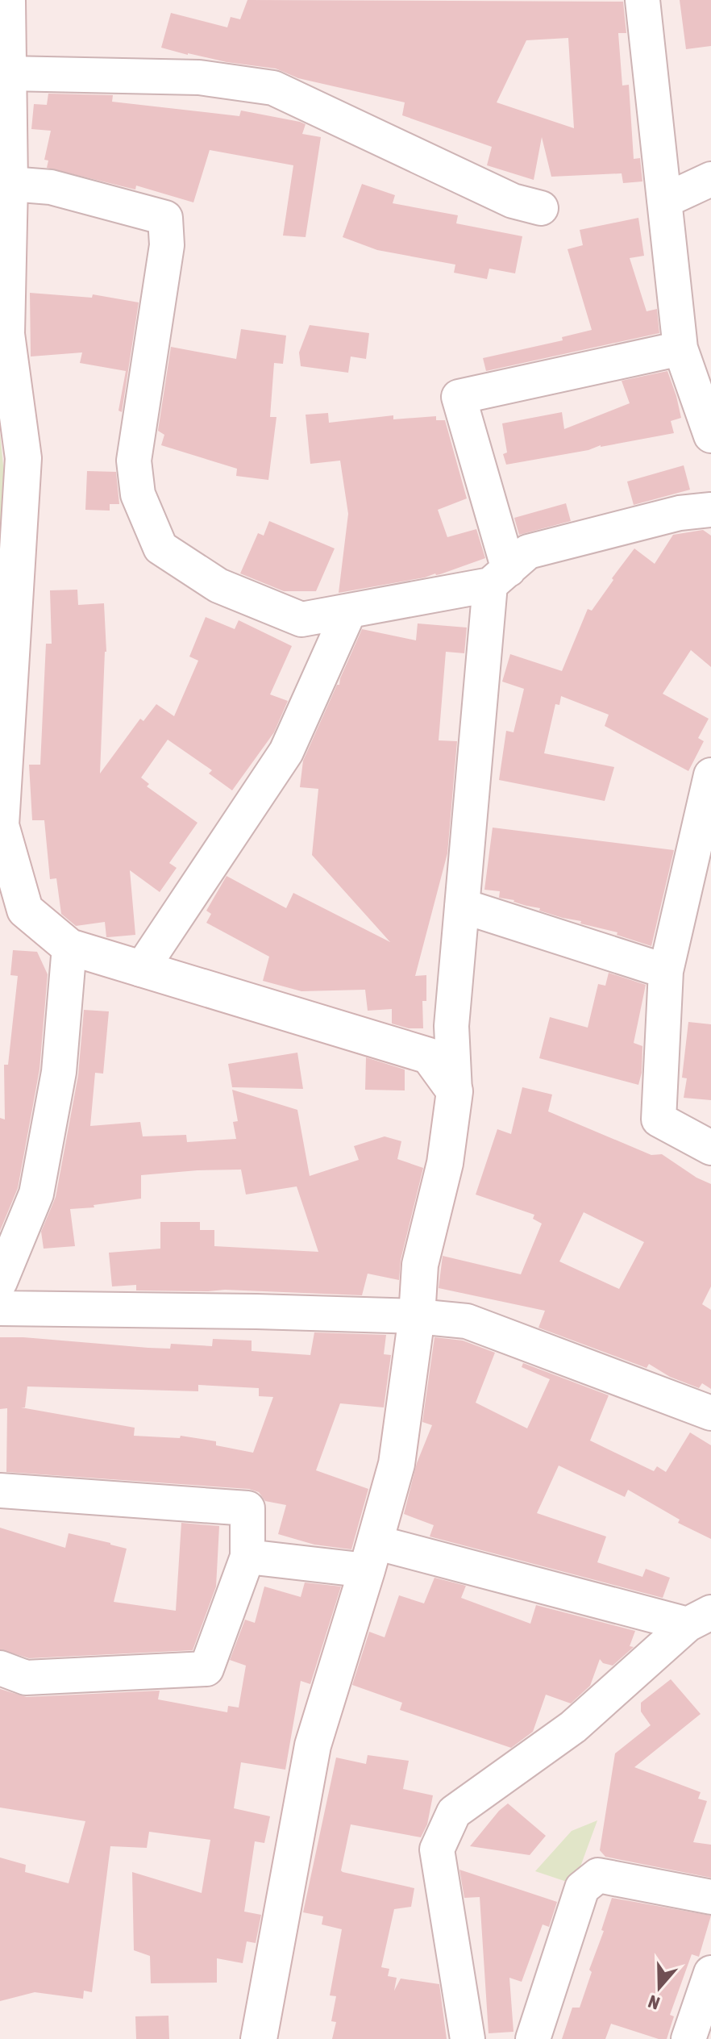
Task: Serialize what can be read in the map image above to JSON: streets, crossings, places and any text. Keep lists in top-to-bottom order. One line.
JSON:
{"north":"bottom"}
